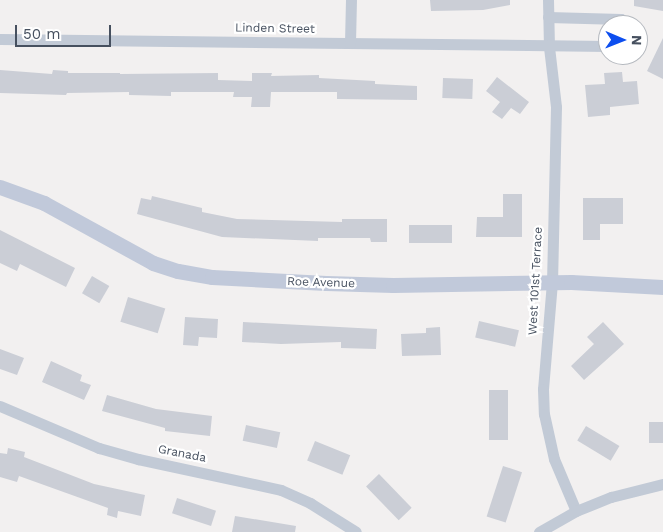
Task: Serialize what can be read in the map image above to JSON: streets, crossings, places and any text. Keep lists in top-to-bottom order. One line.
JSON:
{"streets":{"main road":["Roe Avenue"],"street":["Linden Street","West 101st Terrace","Granada"]},"crossings":[["Linden Street","West 101st Terrace"],["West 101st Terrace","Roe Avenue"]],"scale_bar":"50 m","north":"right"}
